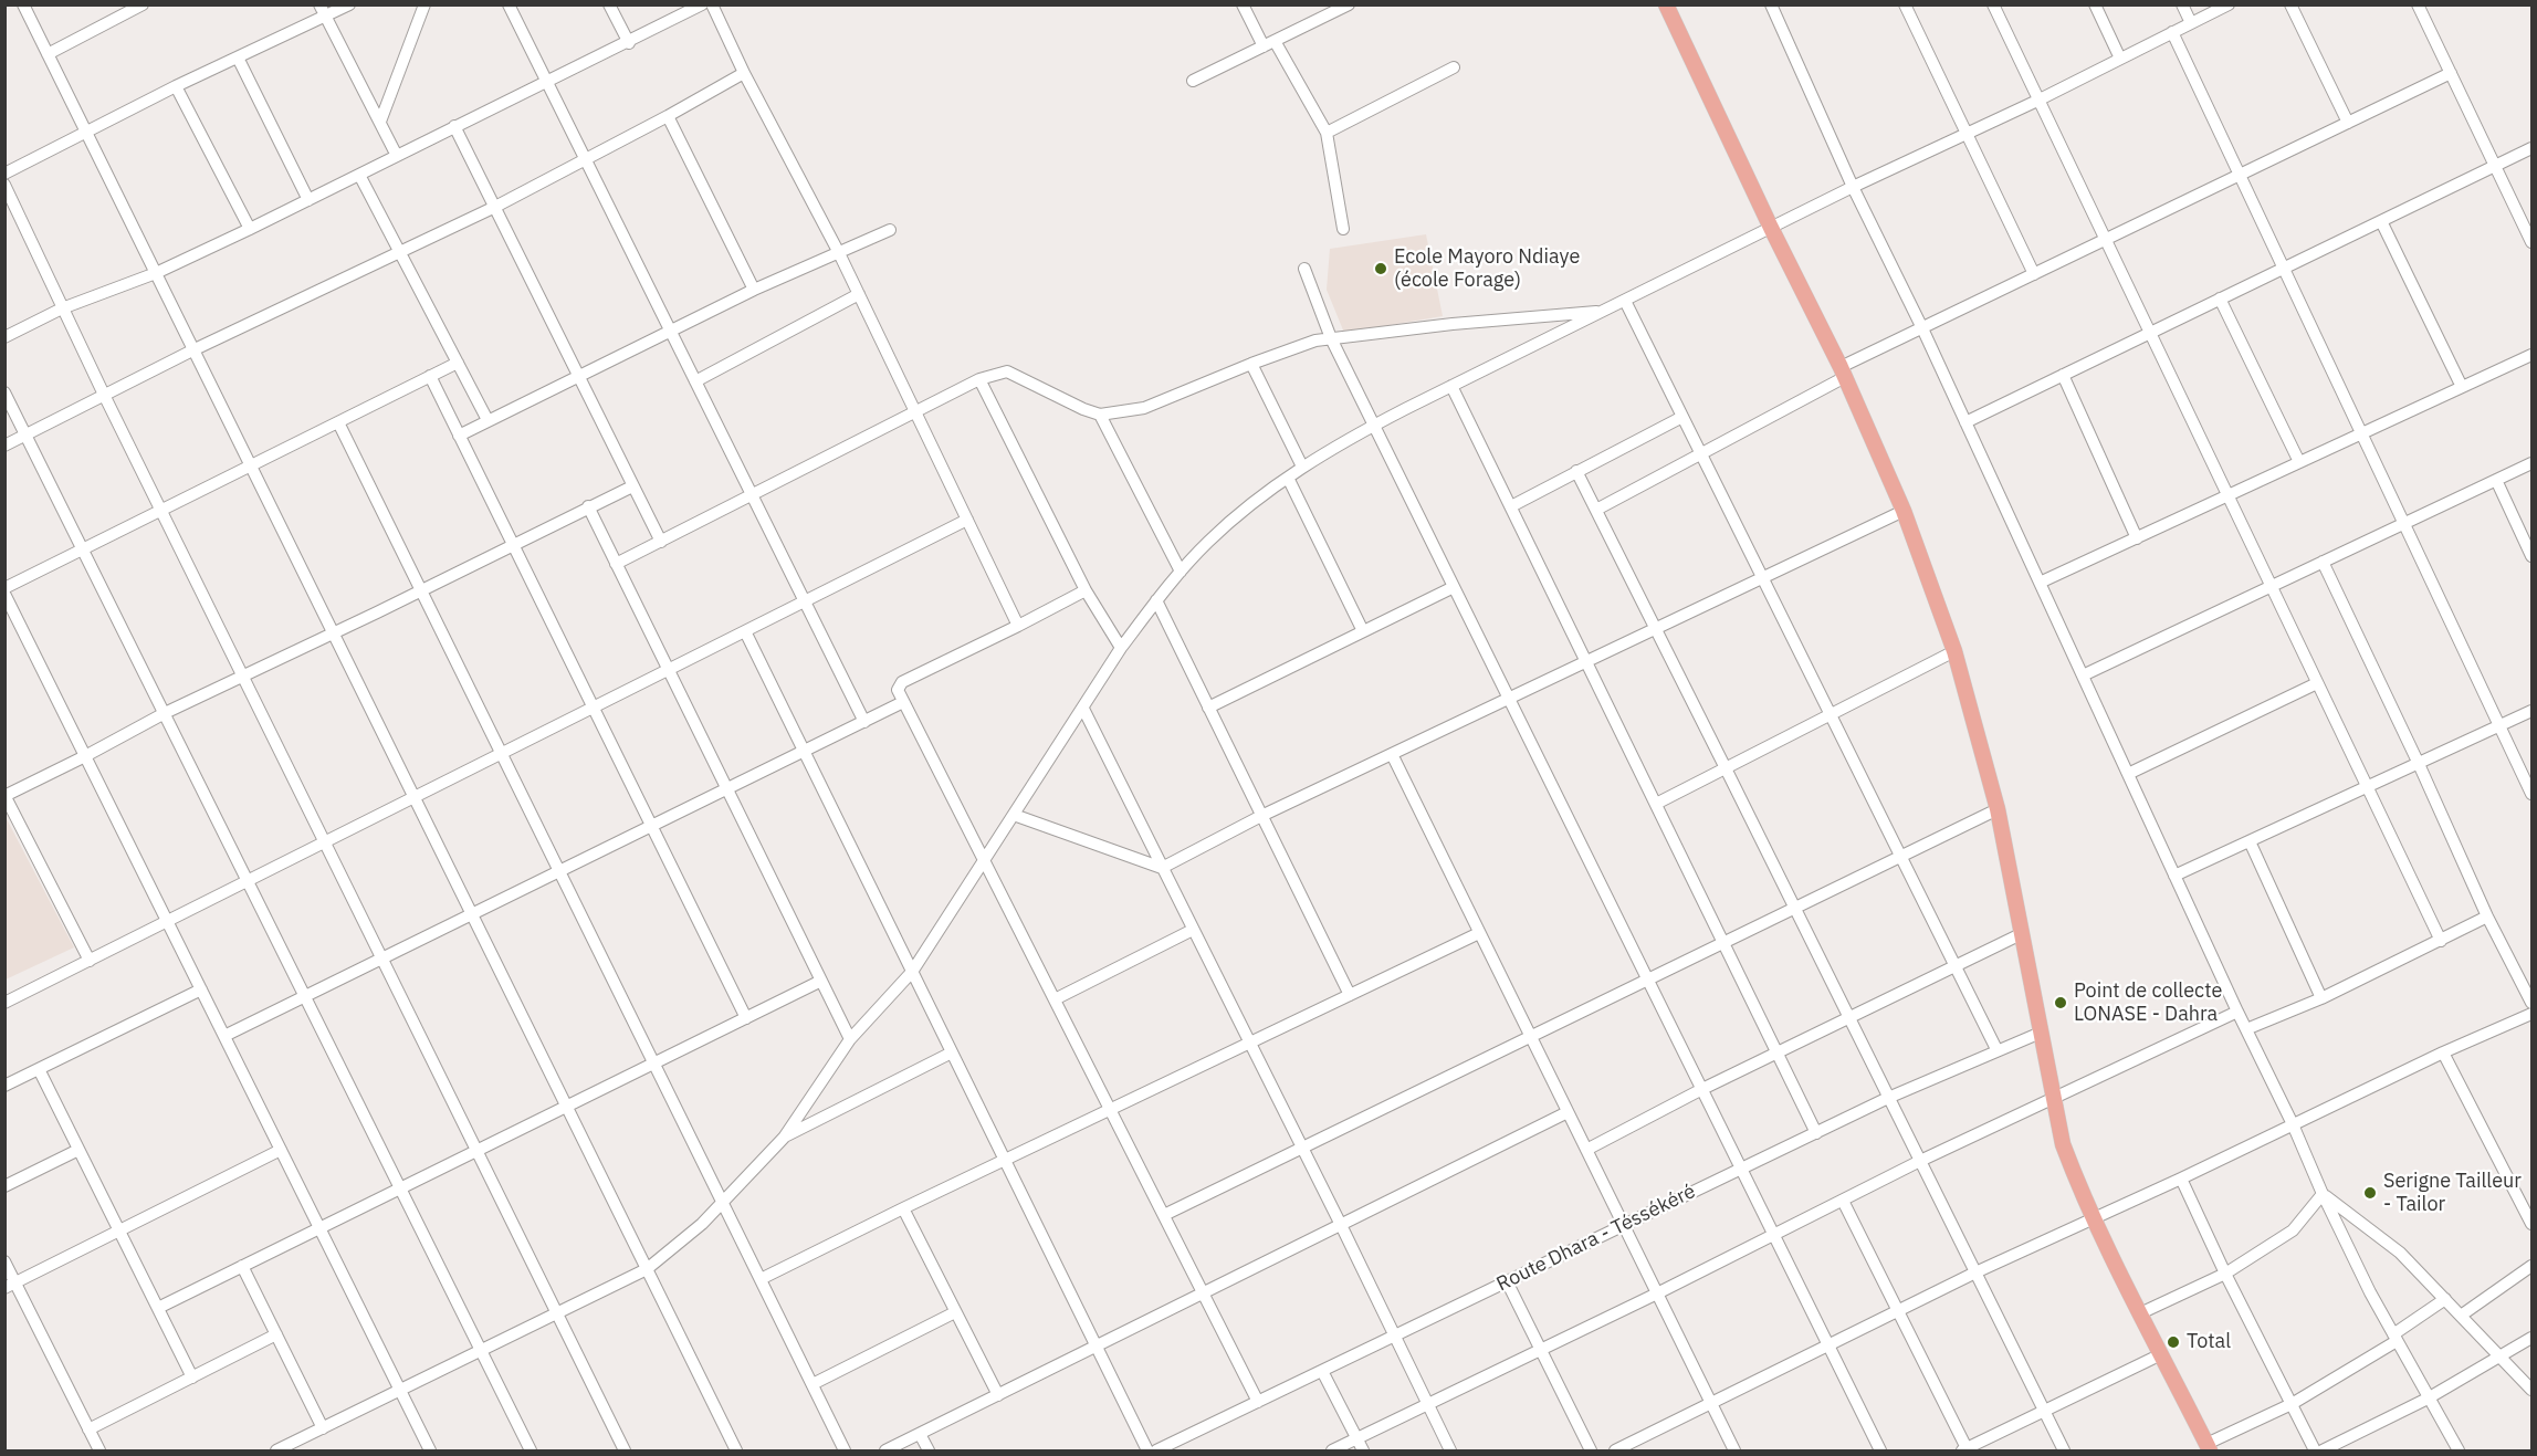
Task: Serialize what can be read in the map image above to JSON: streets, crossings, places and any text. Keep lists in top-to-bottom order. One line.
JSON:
{"streets":{"street":["Route Dhara - Téssékéré"]},"places":["Ecole Mayoro Ndiaye (école Forage)","Point de collecte LONASE - Dahra","Serigne Tailleur - Tailor","Total"]}
